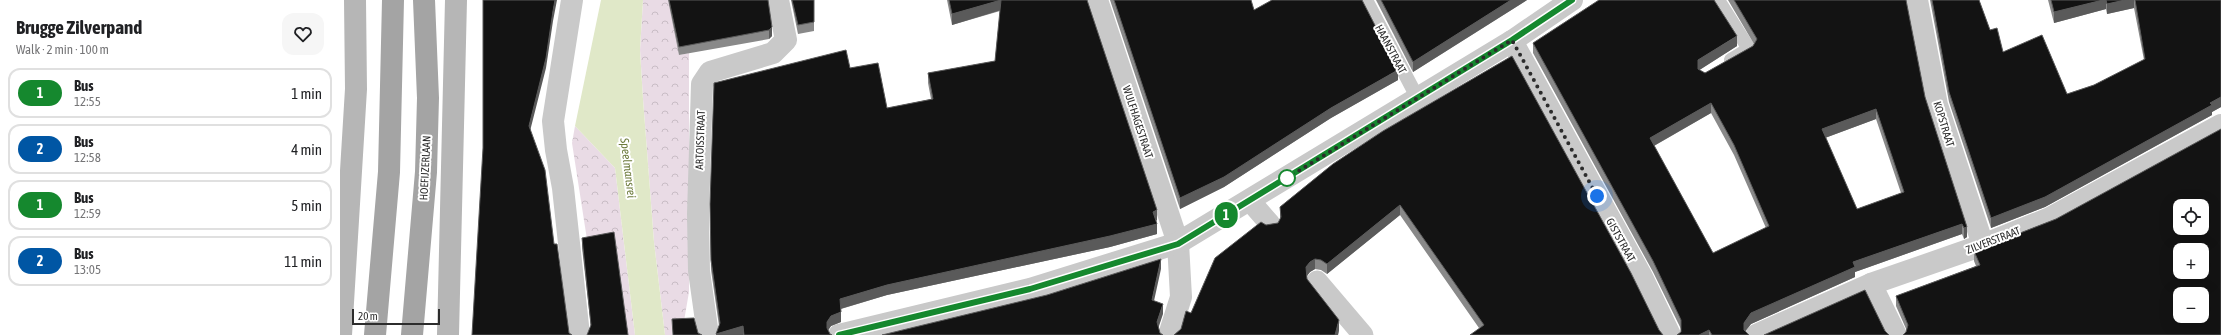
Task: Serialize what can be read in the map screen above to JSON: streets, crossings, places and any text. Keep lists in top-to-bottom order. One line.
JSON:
{"streets":{"main road":["HOEFIJZERLAAN"],"street":["WULFHAGESTRAAT","KOPSTRAAT","ARTOISSTRAAT","GISTSTRAAT","ZILVERSTRAAT"],"lane":["HAANSTRAAT"]},"crossings":[["KOPSTRAAT","ZILVERSTRAAT"]],"water":["Speelmansrei"],"lines":["bus line 1"],"scale_bar":"20 m","page":{"heading":["Brugge Zilverpand","Walk · 2 min · 100 m"],"on_map":"1","list":[{"mark":"1","name":"Bus","note":"12:55","value":"1 min"},{"mark":"2","name":"Bus","note":"12:58","value":"4 min"},{"mark":"1","name":"Bus","note":"12:59","value":"5 min"},{"mark":"2","name":"Bus","note":"13:05","value":"11 min"}],"map_buttons":["+","−"],"scale":"20 m"}}
